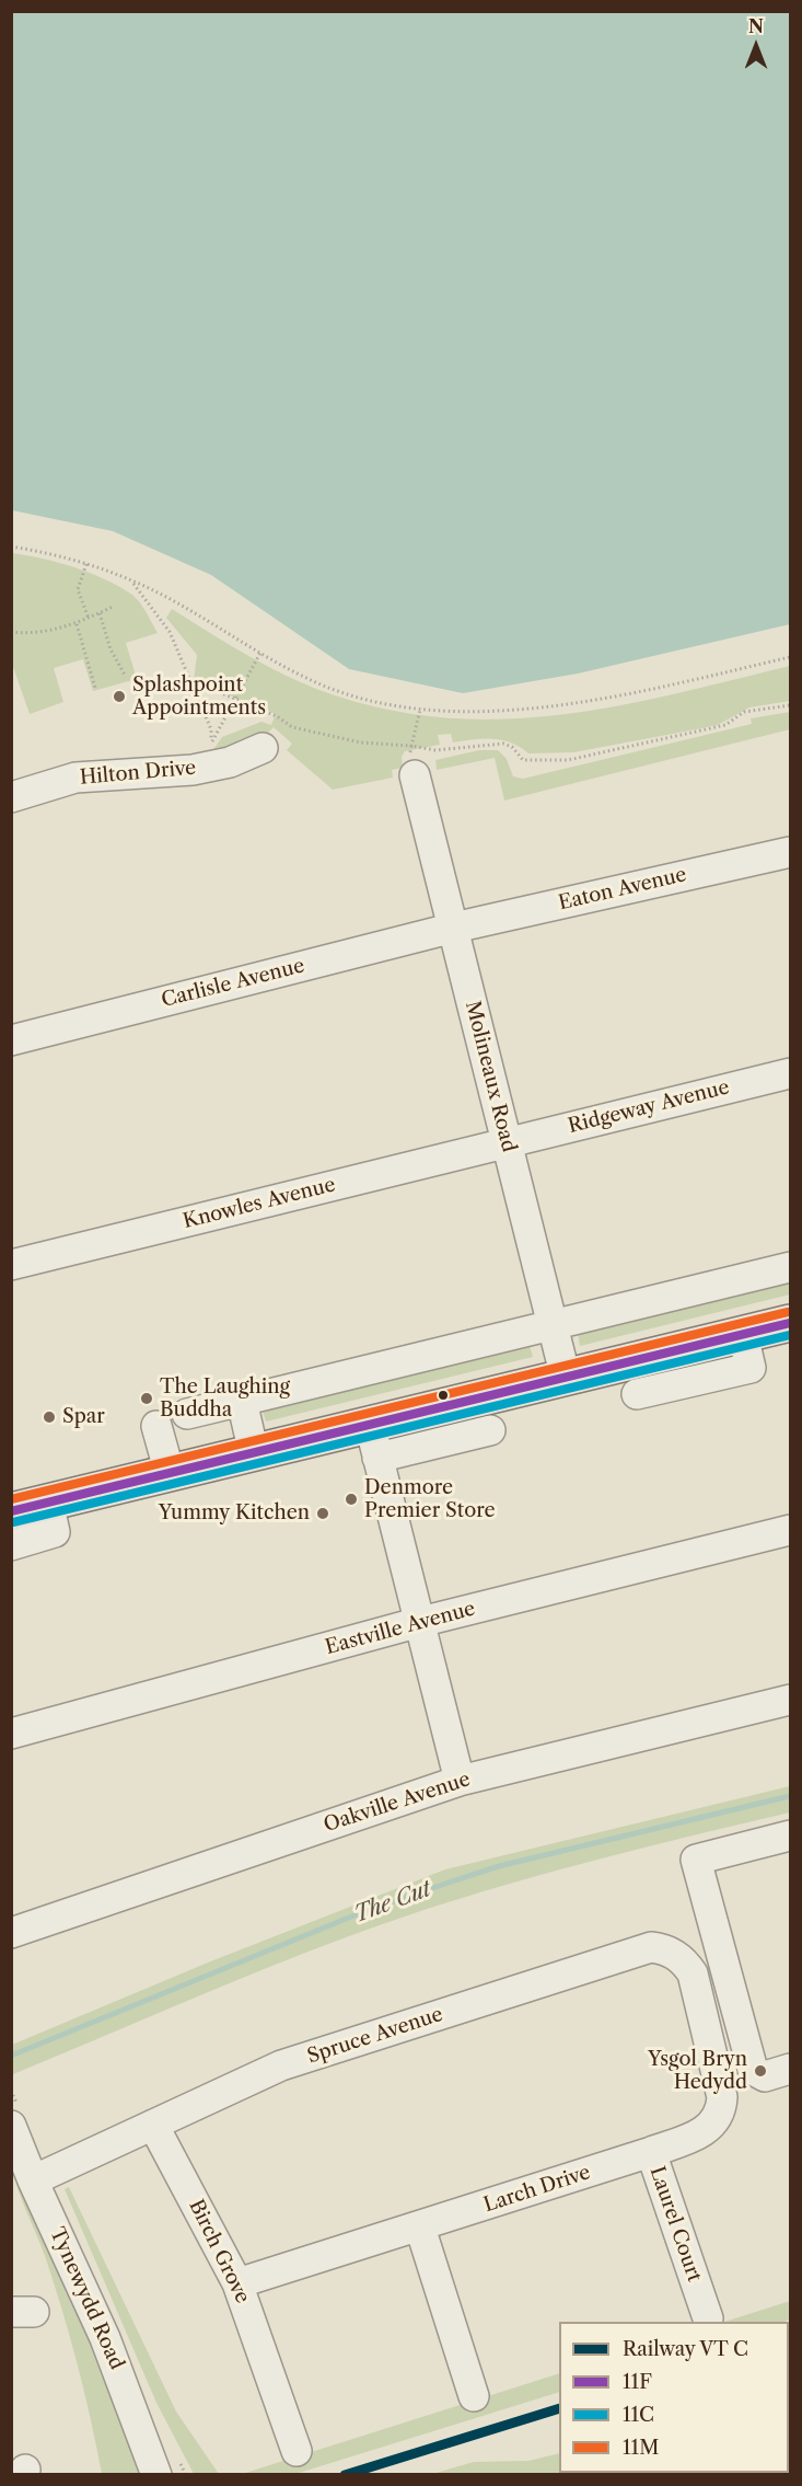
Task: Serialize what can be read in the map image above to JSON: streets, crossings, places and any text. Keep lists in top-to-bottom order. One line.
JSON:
{"streets":{"street":["Hilton Drive","Eaton Avenue","Carlisle Avenue","Molineaux Road","Ridgeway Avenue","Knowles Avenue","Eastville Avenue","Oakville Avenue","Spruce Avenue","Larch Drive","Laurel Court","Birch Grove","Tynewydd Road"]},"crossings":[["Eaton Avenue","Carlisle Avenue"],["Eaton Avenue","Molineaux Road"],["Carlisle Avenue","Molineaux Road"],["Molineaux Road","Ridgeway Avenue"],["Molineaux Road","Knowles Avenue"],["Ridgeway Avenue","Knowles Avenue"],["Spruce Avenue","Larch Drive"],["Spruce Avenue","Birch Grove"],["Spruce Avenue","Tynewydd Road"],["Larch Drive","Laurel Court"],["Larch Drive","Birch Grove"]],"water":["The Cut"],"places":["Splashpoint Appointments","The Laughing Buddha","Spar","Denmore Premier Store","Yummy Kitchen","Ysgol Bryn Hedydd"],"lines":["transit line 11M","transit line 11F","transit line 11C"],"legend":["Railway VT C","11F","11C","11M"],"north":"top"}
